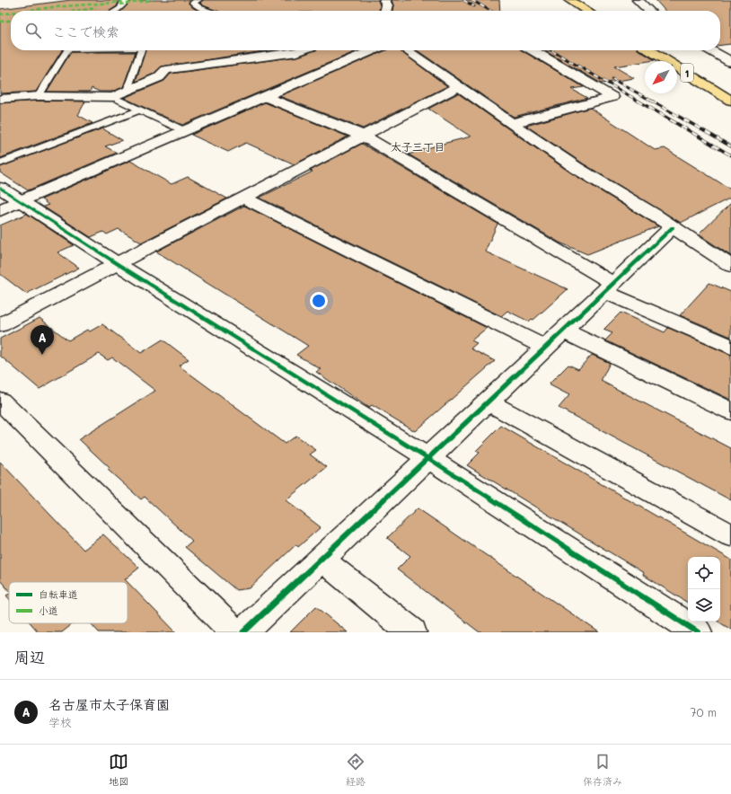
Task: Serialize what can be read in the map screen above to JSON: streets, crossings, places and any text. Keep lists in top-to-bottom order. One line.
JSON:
{"streets":{"highway":["1"]},"districts":["太子三丁目"],"legend":["自転車道","小道"],"north":"bottom left","page":{"search":"ここで検索","pins":"A","heading":"周辺","list":[{"mark":"A","name":"名古屋市太子保育園","note":"学校","value":"70 m"}],"nav":["地図","経路","保存済み"]}}
